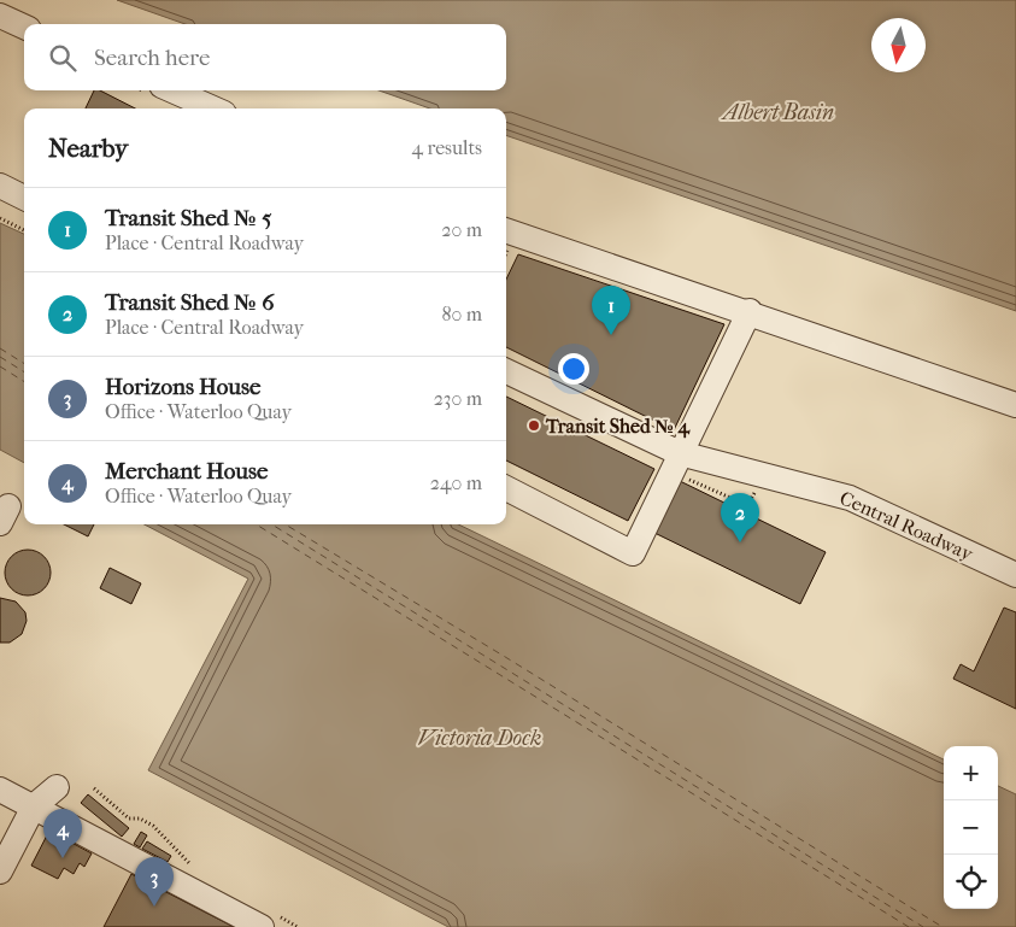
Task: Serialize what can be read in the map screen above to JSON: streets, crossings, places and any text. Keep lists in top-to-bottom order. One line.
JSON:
{"streets":{"street":["Central Roadway"]},"water":["Albert Basin","Victoria Dock"],"places":["Transit Shed № 4"],"north":"bottom","page":{"search":"Search here","heading":["Nearby","4 results"],"list":[{"mark":"1","name":"Transit Shed № 5","note":"Place · Central Roadway","value":"20 m"},{"mark":"2","name":"Transit Shed № 6","note":"Place · Central Roadway","value":"80 m"},{"mark":"3","name":"Horizons House","note":"Office · Waterloo Quay","value":"230 m"},{"mark":"4","name":"Merchant House","note":"Office · Waterloo Quay","value":"240 m"}],"pins":["1","2","4","3"],"map_buttons":["+","−"]}}
